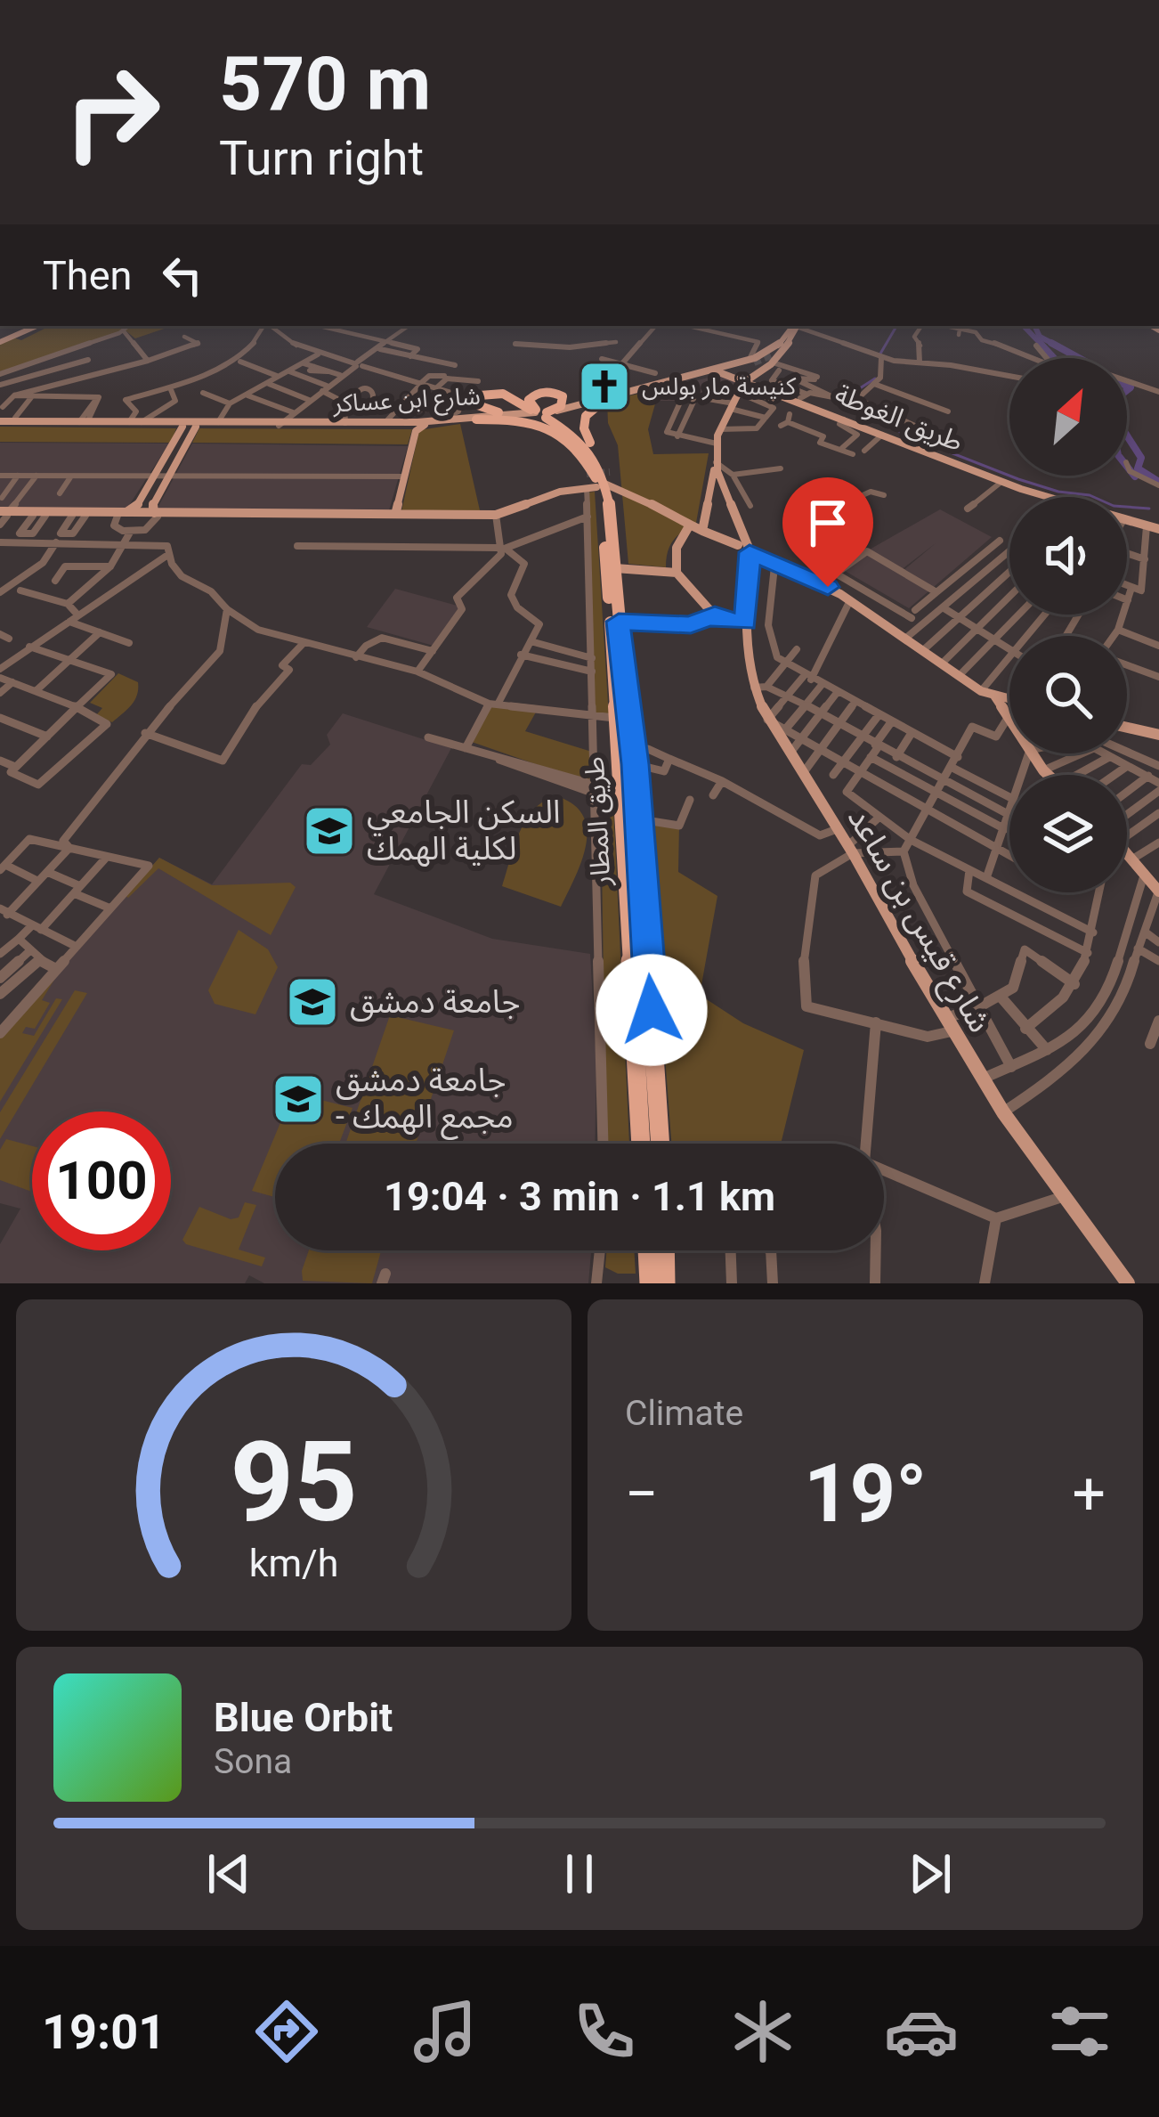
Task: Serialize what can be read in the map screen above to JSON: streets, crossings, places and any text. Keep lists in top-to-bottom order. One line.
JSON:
{"streets":{"highway":["طريق المطار"],"main road":["شارع ابن عساكر","طريق الغوطة","شارع قيس بن ساعد"]},"places":{"church":["كنيسة مار بولس"],"school or university":["السكن الجامعي لكلية الهمك","جامعة دمشق","جامعة دمشق - مجمع الهمك"]},"north":"top right","page":{"turn":["570 m","Turn right"],"then":"Then","limit":"100","trip":"19:04 · 3 min · 1.1 km","tile":"Climate","heat":["−","19°","+"],"song":["Blue Orbit","Sona"],"tabs":"19:01","gauge":["95","km/h"]}}
